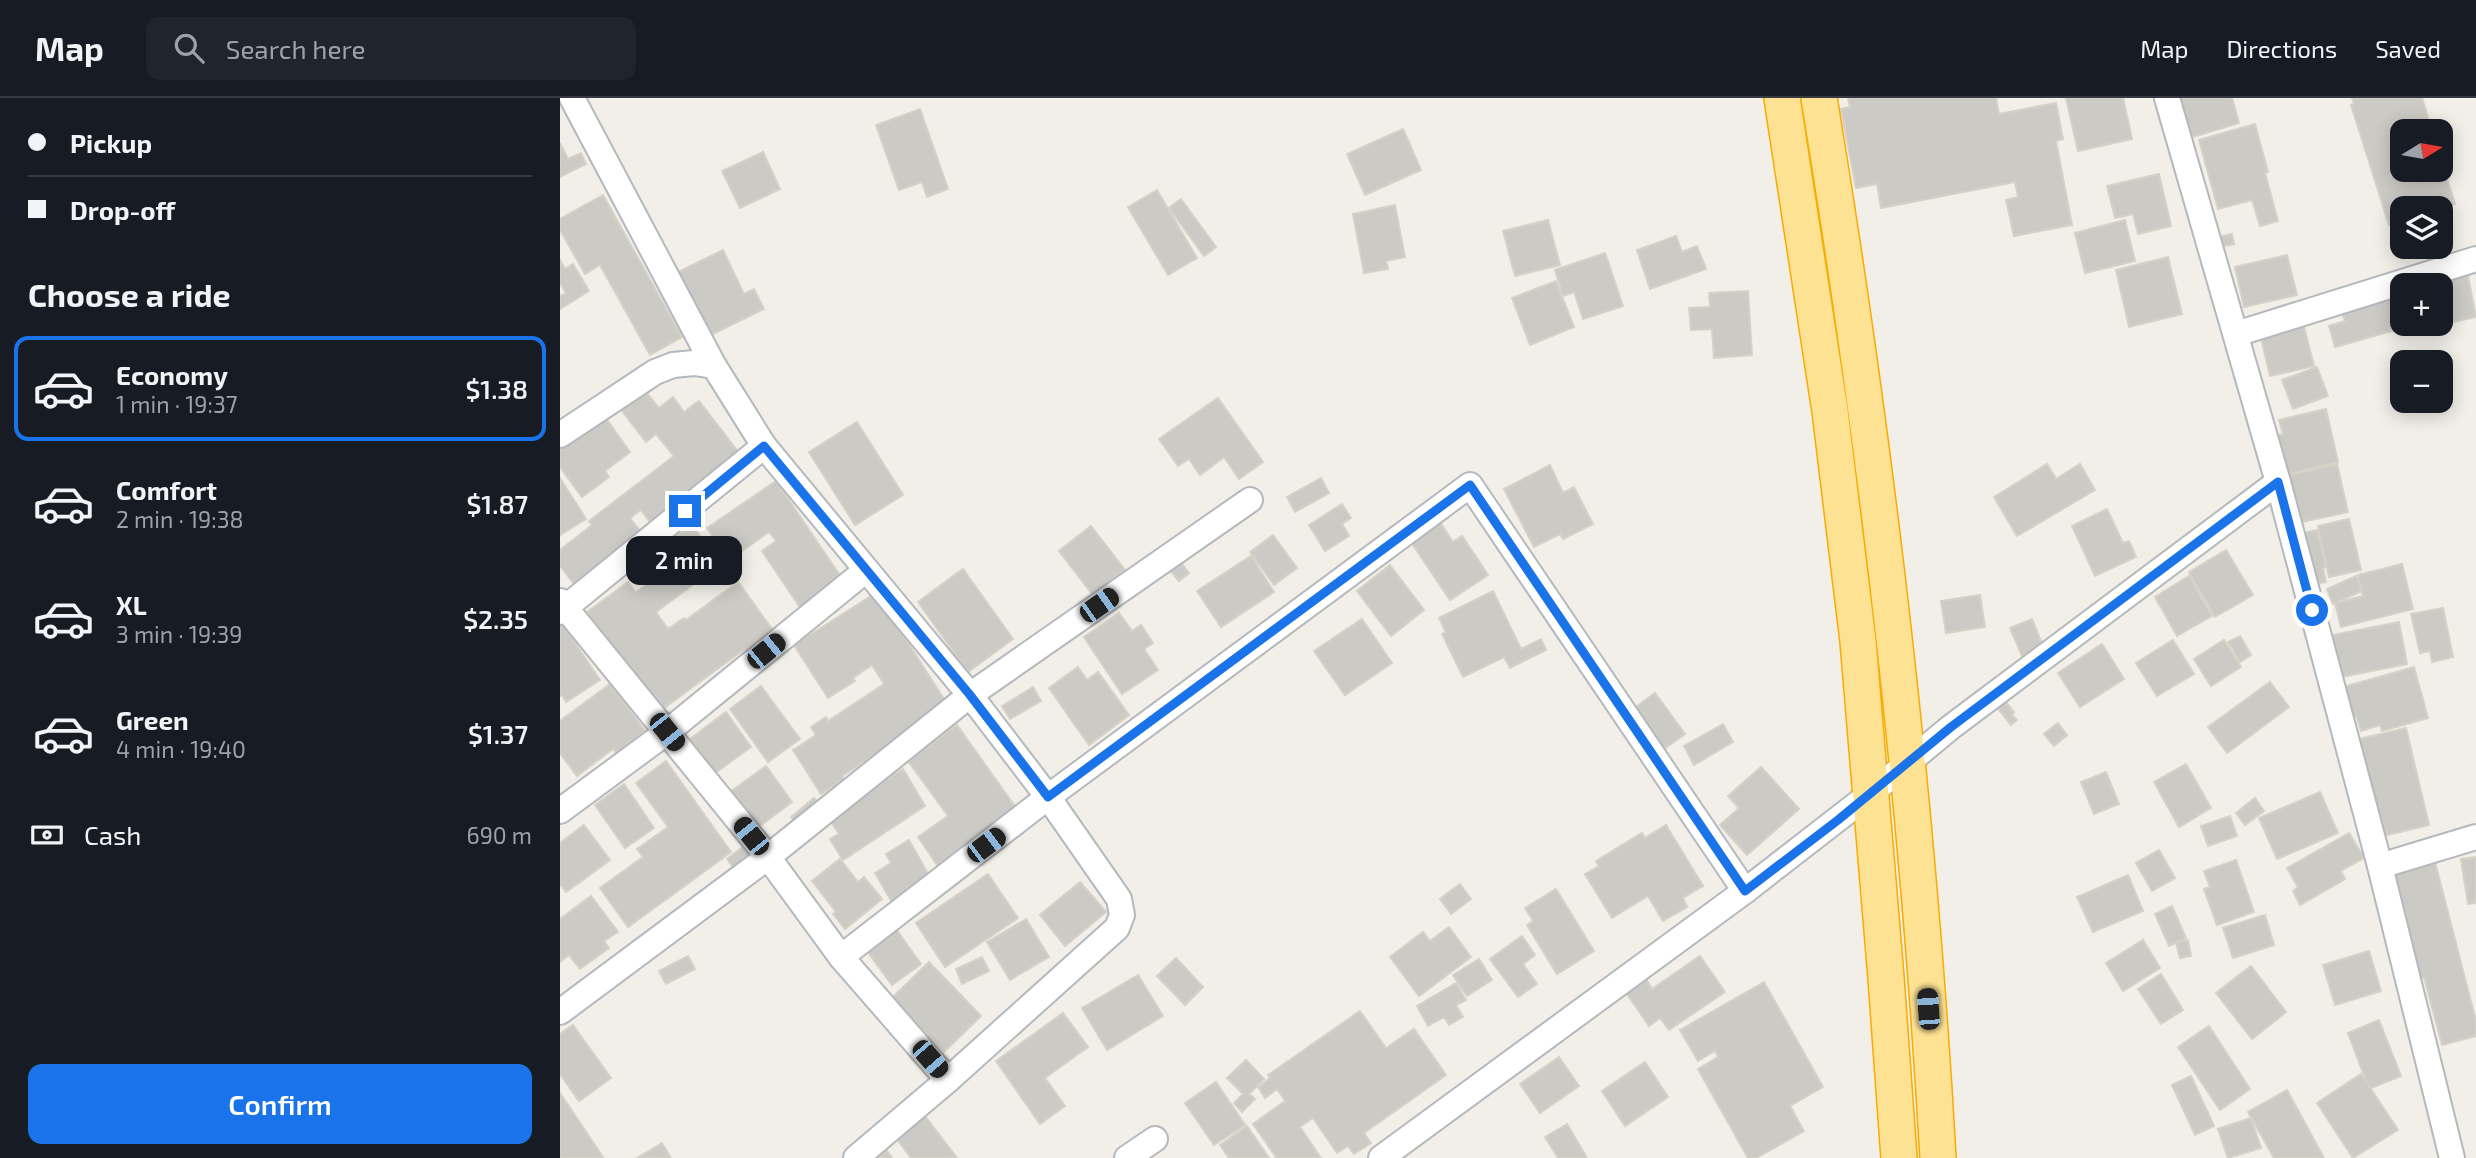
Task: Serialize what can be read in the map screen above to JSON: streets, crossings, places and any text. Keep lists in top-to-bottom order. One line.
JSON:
{"north":"right","page":{"header":"Map","search":"Search here","nav":["Map","Directions","Saved"],"banner":["Pickup","Drop-off"],"map_buttons":["+","−"],"heading":"Choose a ride","list":[{"name":"Economy","note":"1 min · 19:37","value":"$1.38"},{"name":"Comfort","note":"2 min · 19:38","value":"$1.87"},{"name":"XL","note":"3 min · 19:39","value":"$2.35"},{"name":"Green","note":"4 min · 19:40","value":"$1.37"}],"bubble":"2 min","pay":["Cash","690 m"],"buttons":"Confirm"}}
